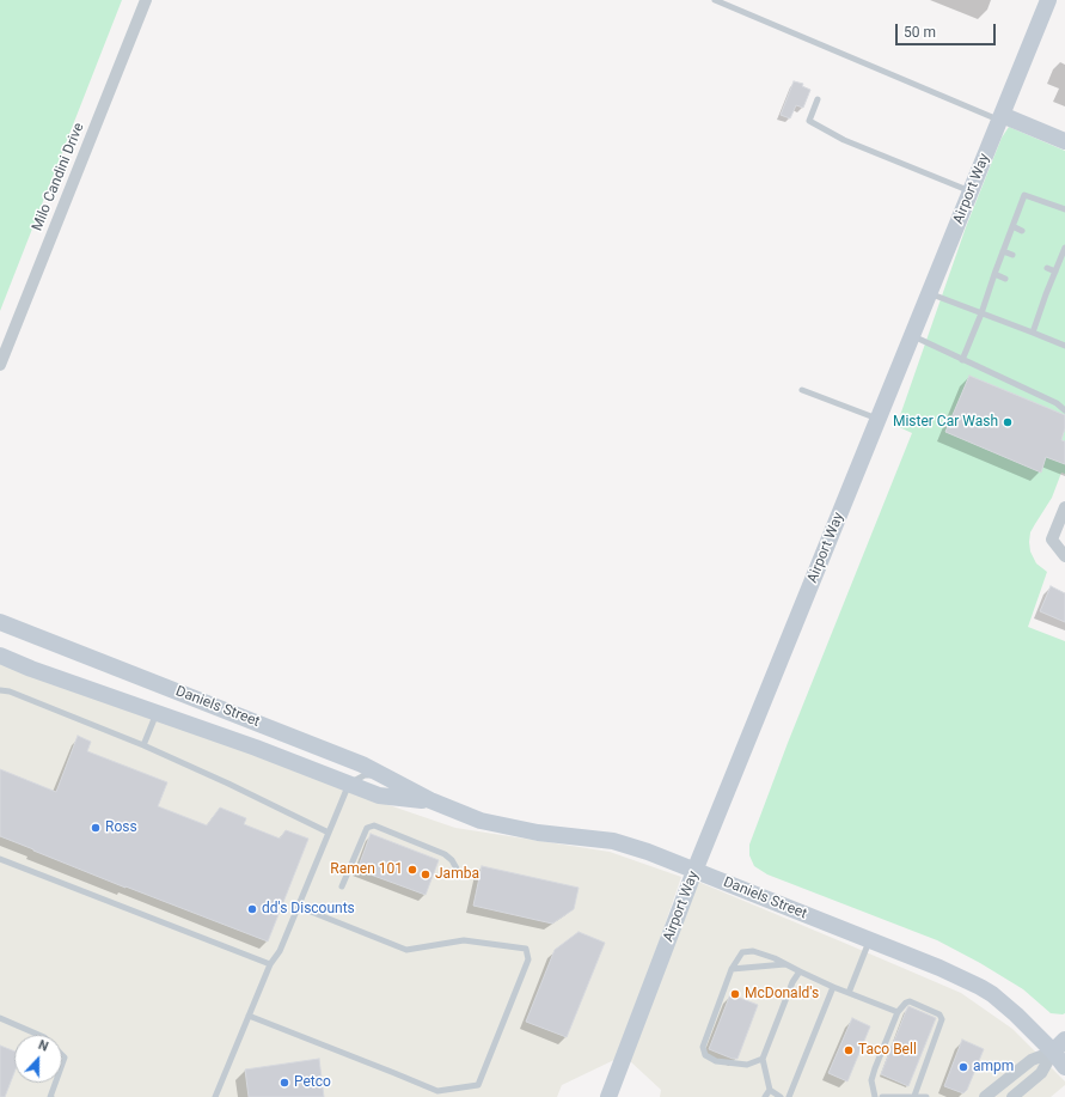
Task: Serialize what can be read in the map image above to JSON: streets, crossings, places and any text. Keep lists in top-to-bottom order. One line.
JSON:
{"streets":{"main road":["Airport Way","Daniels Street"],"street":["Milo Candini Drive"]},"crossings":[["Airport Way","Daniels Street"]],"places":["Mister Car Wash","Ross","Ramen 101","Jamba","dd's Discounts","McDonald's","Taco Bell","ampm","Petco"],"scale_bar":"50 m","north":"top"}
